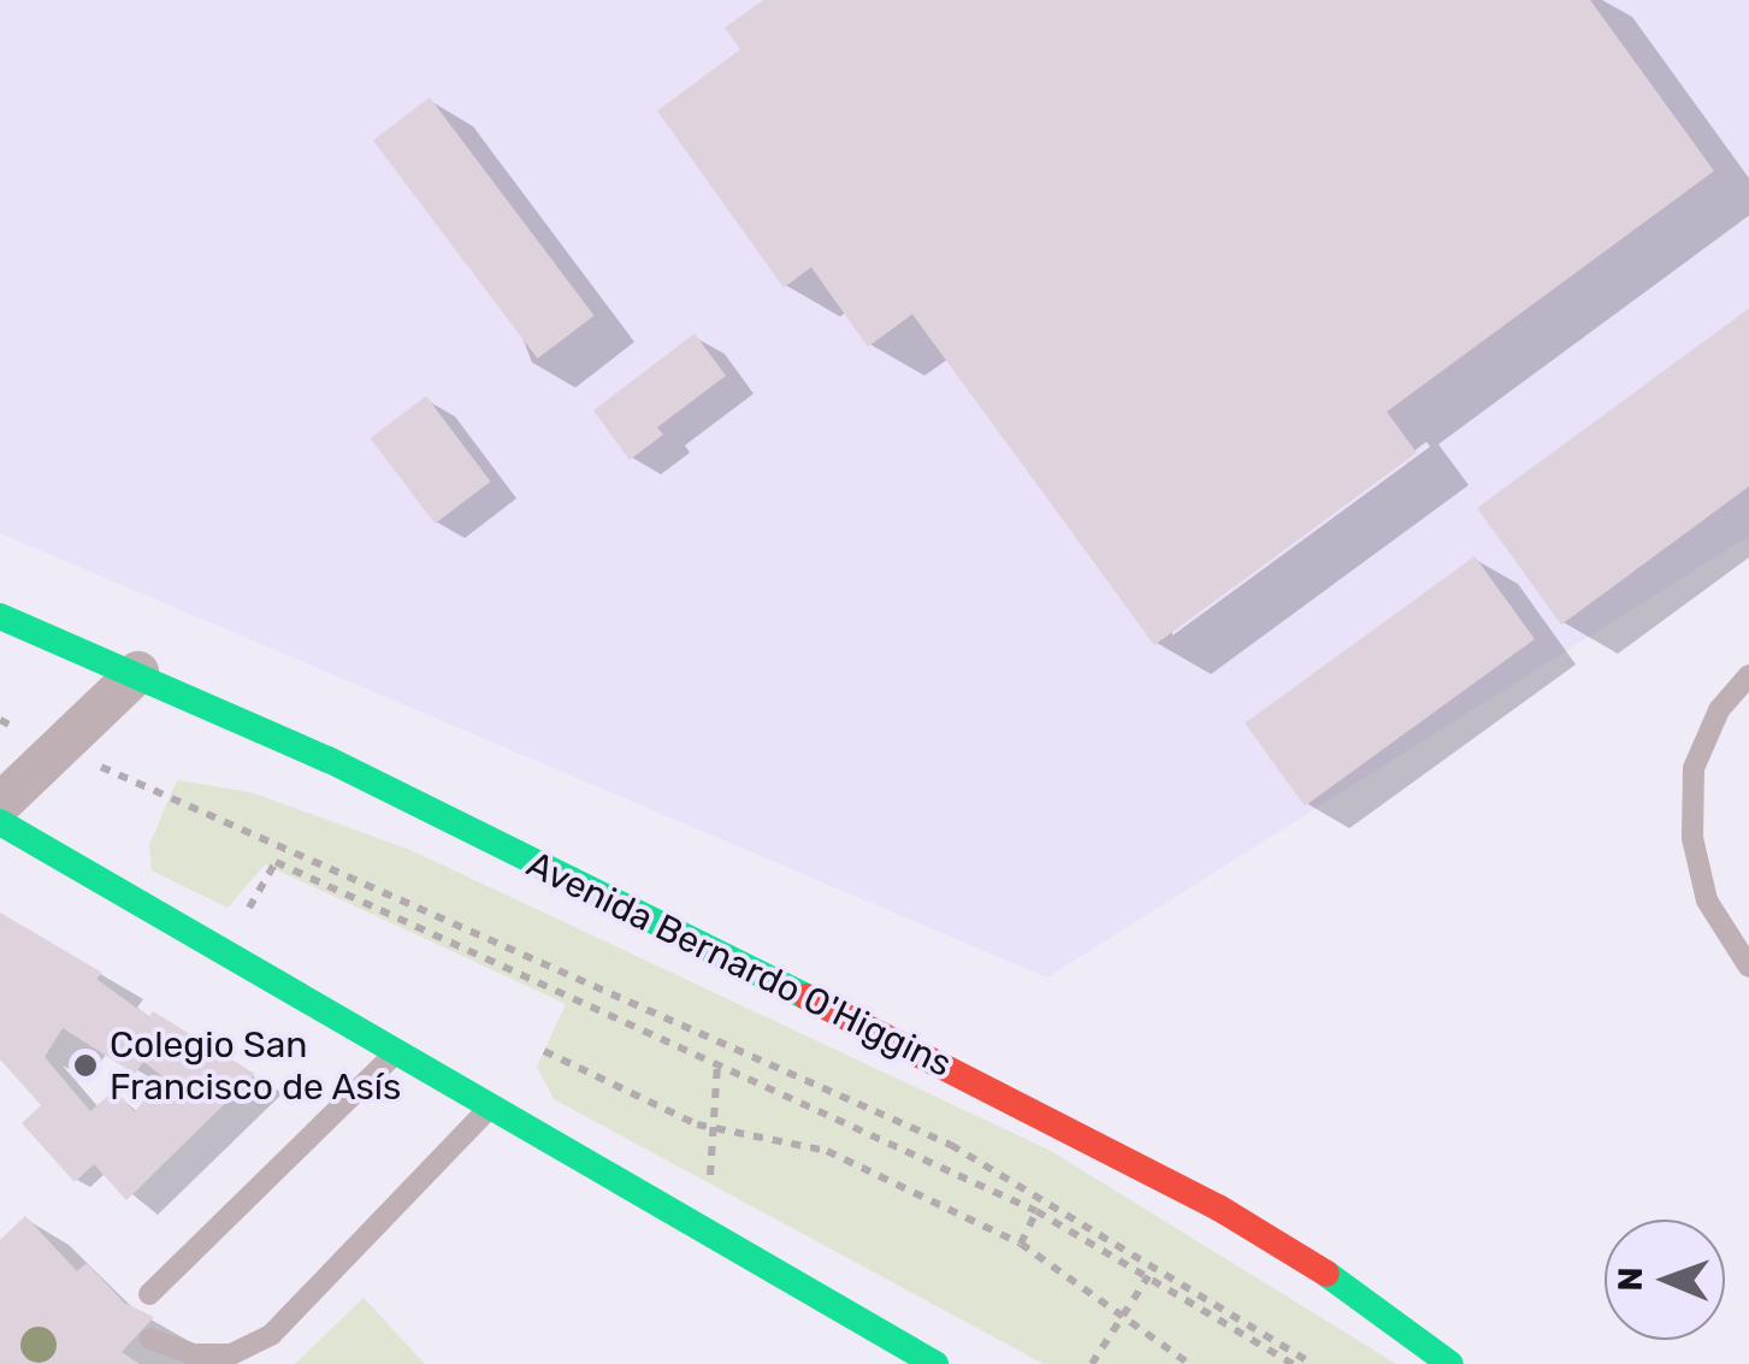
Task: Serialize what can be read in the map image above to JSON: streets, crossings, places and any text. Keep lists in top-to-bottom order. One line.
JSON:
{"streets":{"main road":["Avenida Bernardo O'Higgins"]},"places":["Colegio San Francisco de Asís"],"north":"left"}
